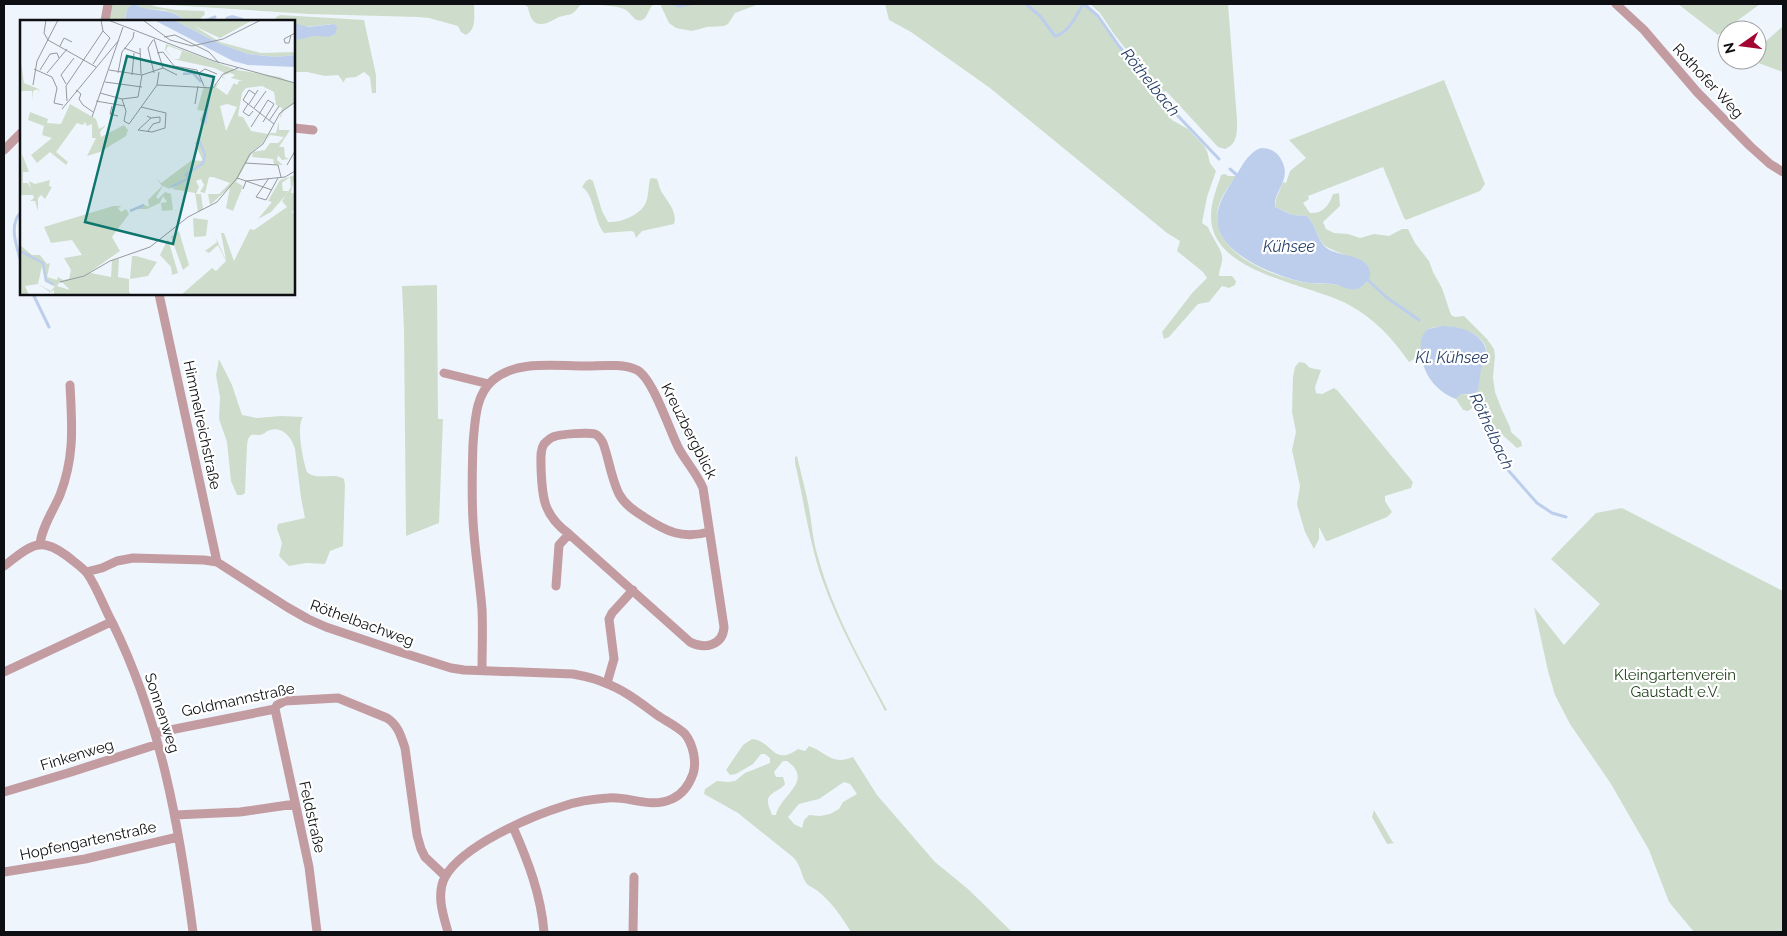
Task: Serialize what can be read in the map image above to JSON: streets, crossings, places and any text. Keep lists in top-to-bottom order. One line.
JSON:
{"streets":{"street":["Rothofer Weg","Himmelreichstraße","Kreuzbergblick","Röthelbachweg","Goldmannstraße","Sonnenweg","Finkenweg","Feldstraße","Hopfengartenstraße"]},"crossings":[["Himmelreichstraße","Röthelbachweg"],["Goldmannstraße","Sonnenweg"],["Goldmannstraße","Feldstraße"],["Sonnenweg","Finkenweg"],["Sonnenweg","Hopfengartenstraße"]],"water":["Röthelbach","Kühsee","Kl. Kühsee"],"parks":["Kleingartenverein Gaustadt e.V."],"north":"left"}
